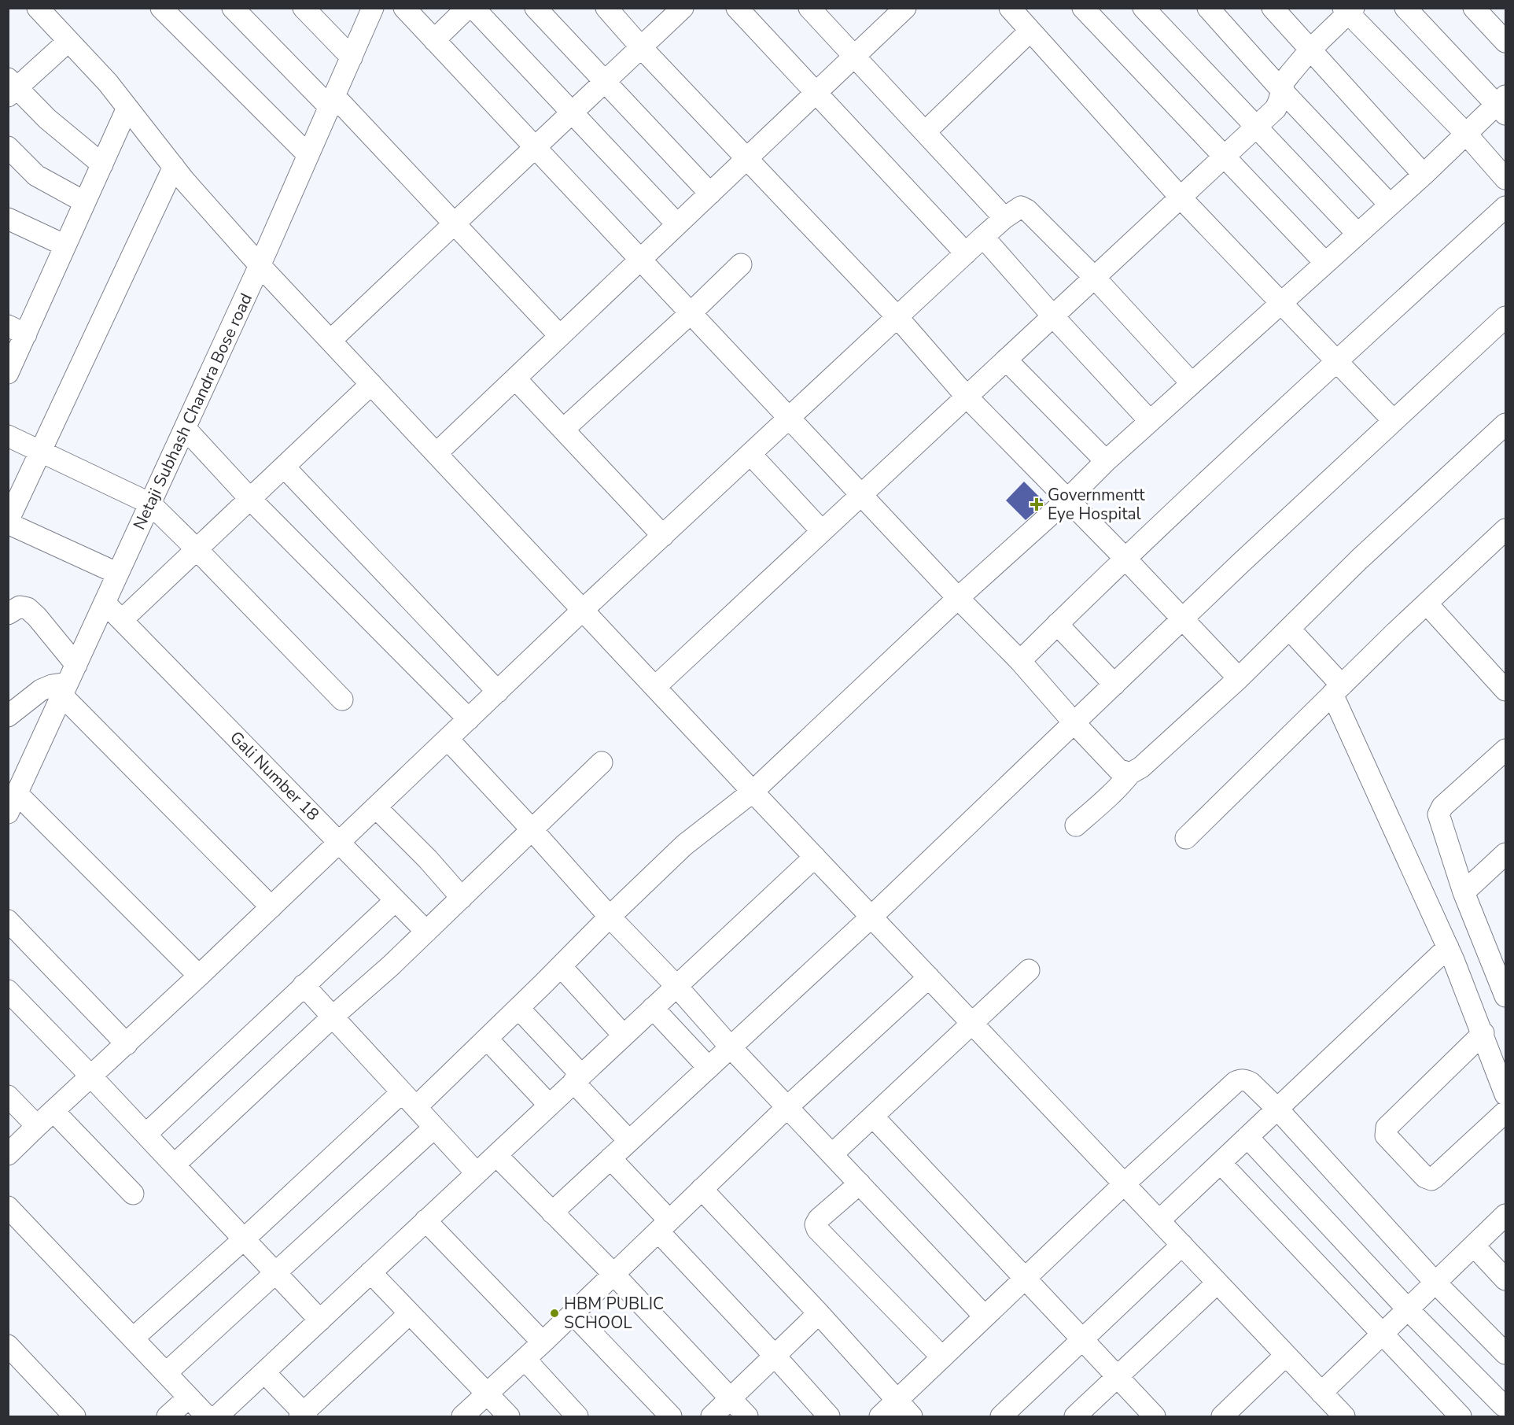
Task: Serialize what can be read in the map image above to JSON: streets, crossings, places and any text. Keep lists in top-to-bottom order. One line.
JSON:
{"streets":{"street":["Netaji Subhash Chandra Bose road","Gali Number 18"]},"crossings":[["Netaji Subhash Chandra Bose road","Gali Number 18"]],"places":{"health":["Governmentt Eye Hospital"],"other":["HBM PUBLIC SCHOOL"]}}
